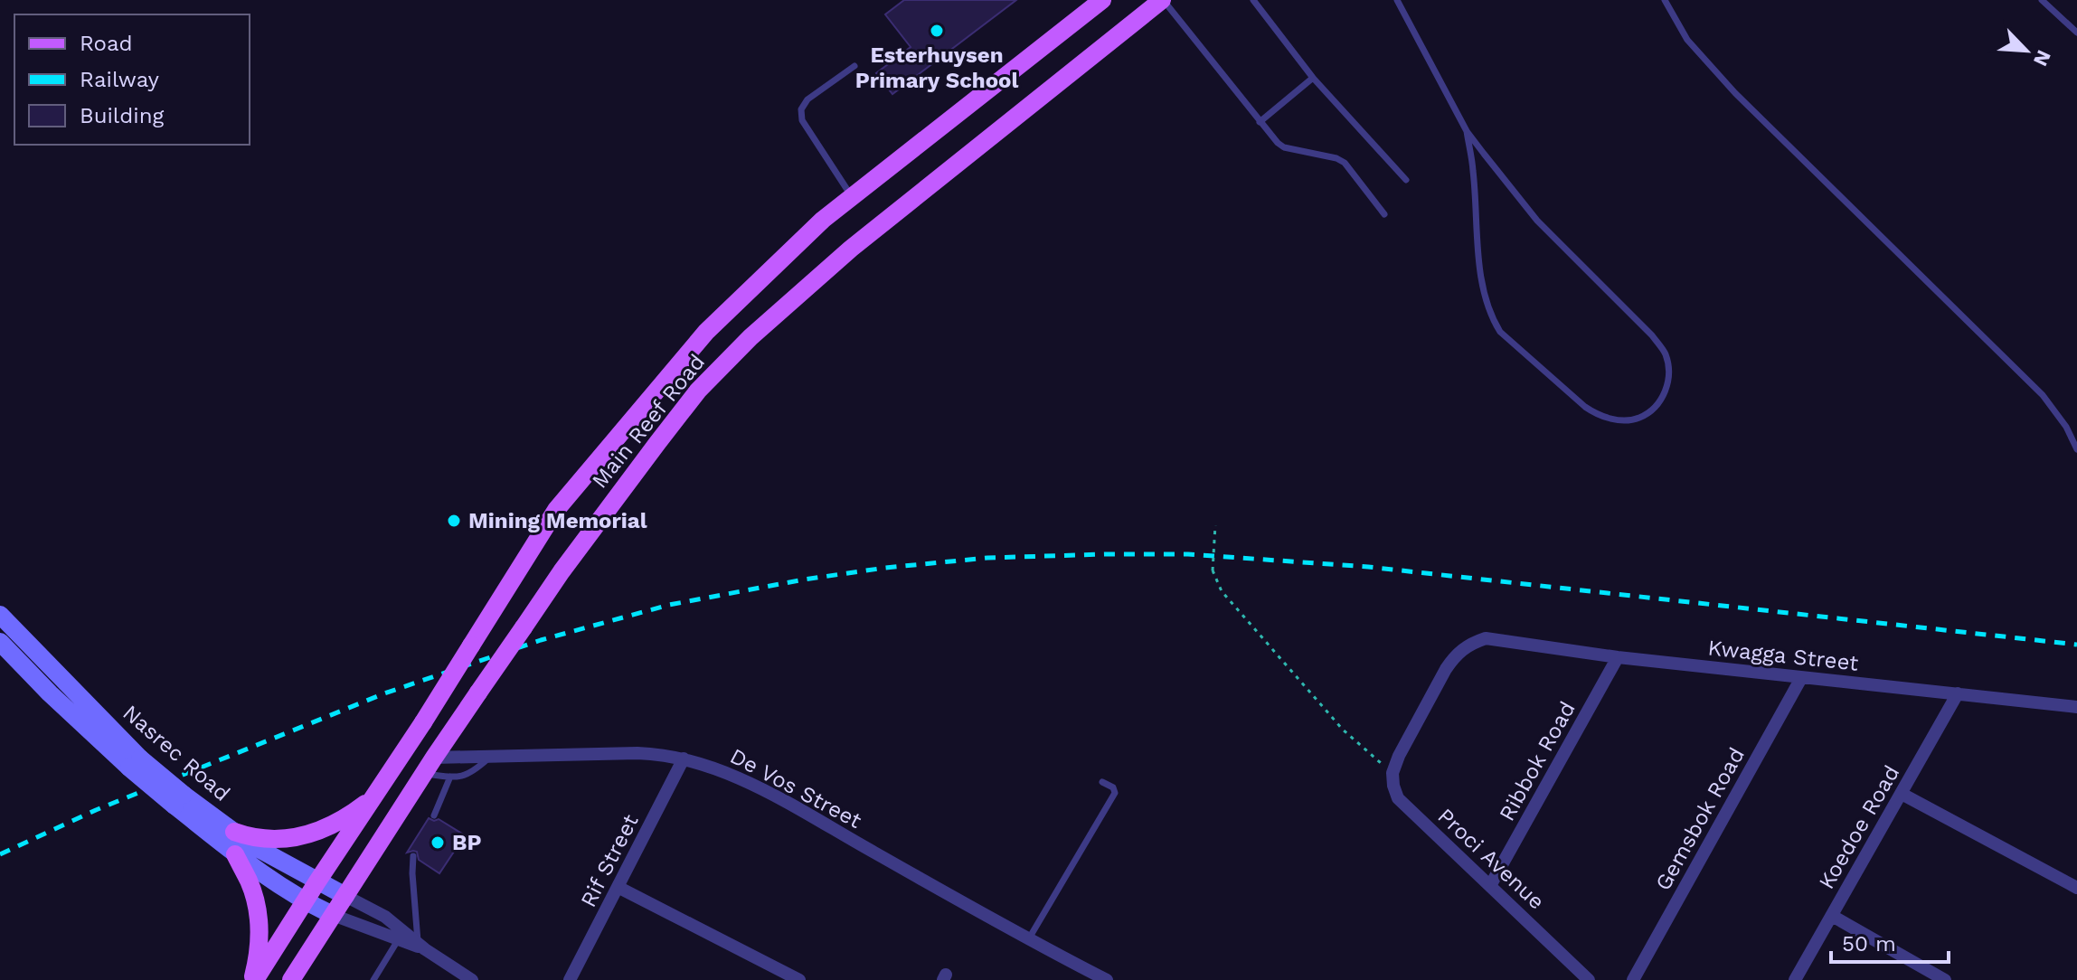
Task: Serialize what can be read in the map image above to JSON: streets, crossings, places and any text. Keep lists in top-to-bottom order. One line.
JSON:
{"streets":{"main road":["Main Reef Road","Nasrec Road"],"street":["Kwagga Street","Ribbok Road","De Vos Street","Gemsbok Road","Koedoe Road","Proci Avenue","Rif Street"]},"crossings":[["Main Reef Road","Nasrec Road"],["Main Reef Road","De Vos Street"],["Kwagga Street","Ribbok Road"],["Kwagga Street","Gemsbok Road"],["Kwagga Street","Koedoe Road"],["Kwagga Street","Proci Avenue"],["Ribbok Road","Proci Avenue"],["De Vos Street","Rif Street"]],"places":["Esterhuysen Primary School","Mining Memorial","BP"],"legend":["Road","Railway","Building"],"scale_bar":"50 m","north":"bottom right"}
